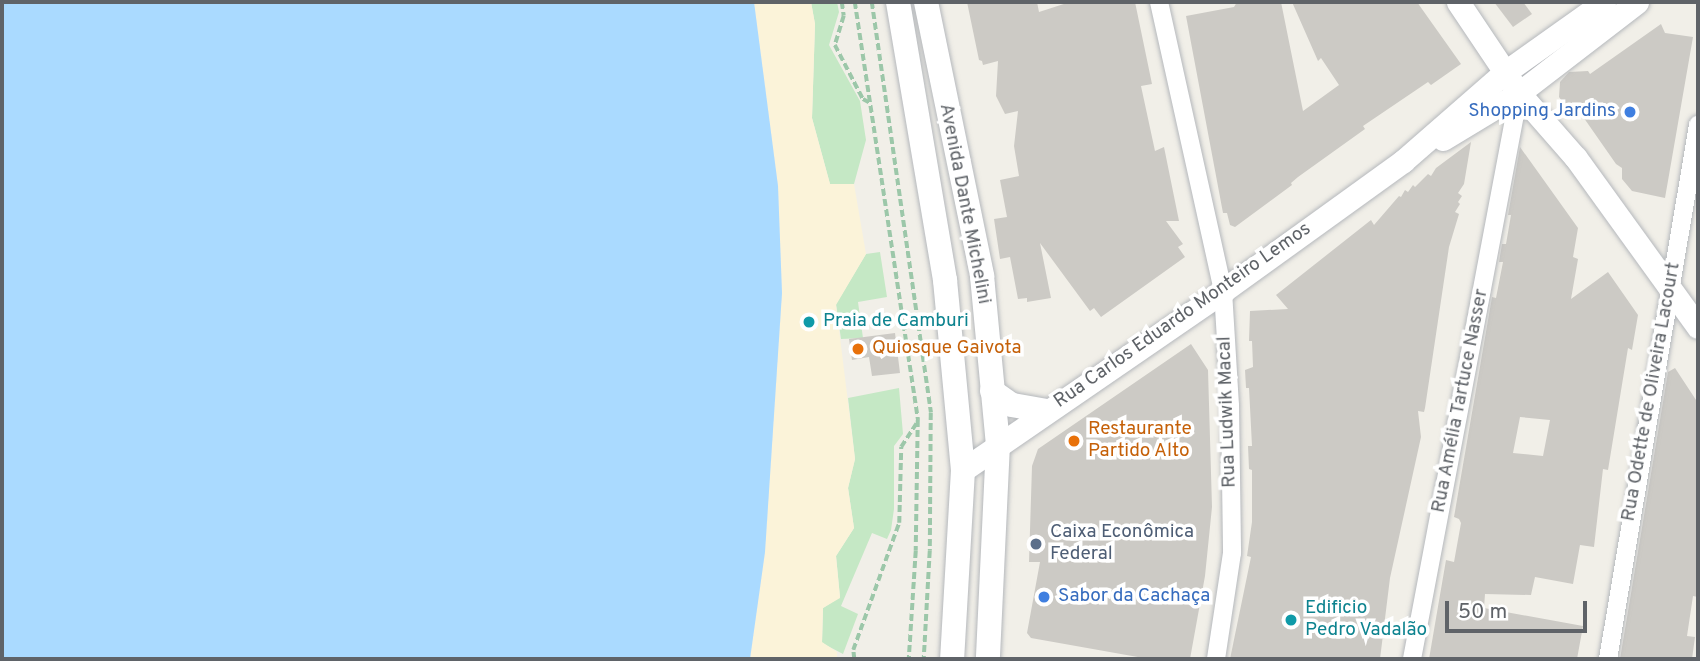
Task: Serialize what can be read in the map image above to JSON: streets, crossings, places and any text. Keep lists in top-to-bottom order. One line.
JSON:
{"streets":{"main road":["Avenida Dante Michelini"],"street":["Rua Carlos Eduardo Monteiro Lemos","Rua Odette de Oliveira Lacourt","Rua Amélia Tartuce Nasser","Rua Ludwik Macal"]},"crossings":[["Avenida Dante Michelini","Rua Carlos Eduardo Monteiro Lemos"],["Rua Carlos Eduardo Monteiro Lemos","Rua Amélia Tartuce Nasser"],["Rua Carlos Eduardo Monteiro Lemos","Rua Ludwik Macal"]],"places":["Shopping Jardins","Praia de Camburi","Quiosque Gaivota","Restaurante Partido Alto","Caixa Econômica Federal","Sabor da Cachaça","Edificio Pedro Vadalão"],"scale_bar":"50 m"}
